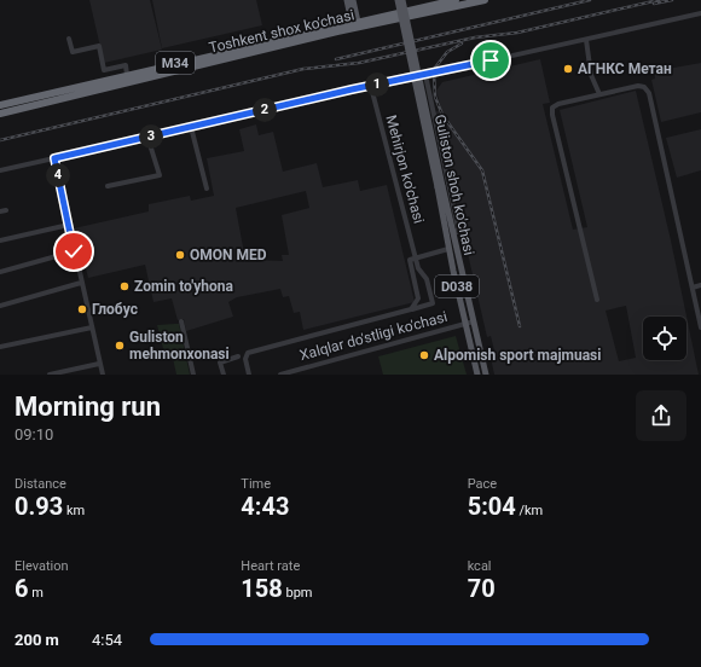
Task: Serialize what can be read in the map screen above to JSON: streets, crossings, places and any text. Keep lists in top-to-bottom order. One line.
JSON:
{"streets":{"highway":["Toshkent shox ko'chasi","M34"],"main road":["Guliston shoh ko'chasi","D038"],"street":["Mehirjon ko'chasi","Xalqlar do'stligi ko'chasi"]},"crossings":[["Guliston shoh ko'chasi","Xalqlar do'stligi ko'chasi"]],"places":["АГНКС Метан","OMON MED","Zomin to'yhona","Глобус","Guliston mehmonxonasi","Alpomish sport majmuasi"],"page":{"pins":["1","2","3","4"],"heading":["Morning run","09:10"],"stats":[["Distance","0.93 km"],["Time","4:43"],["Pace","5:04 /km"],["Elevation","6 m"],["Heart rate","158 bpm"],["kcal","70"]],"list":[{"name":"200 m","note":"4:54"}]}}
